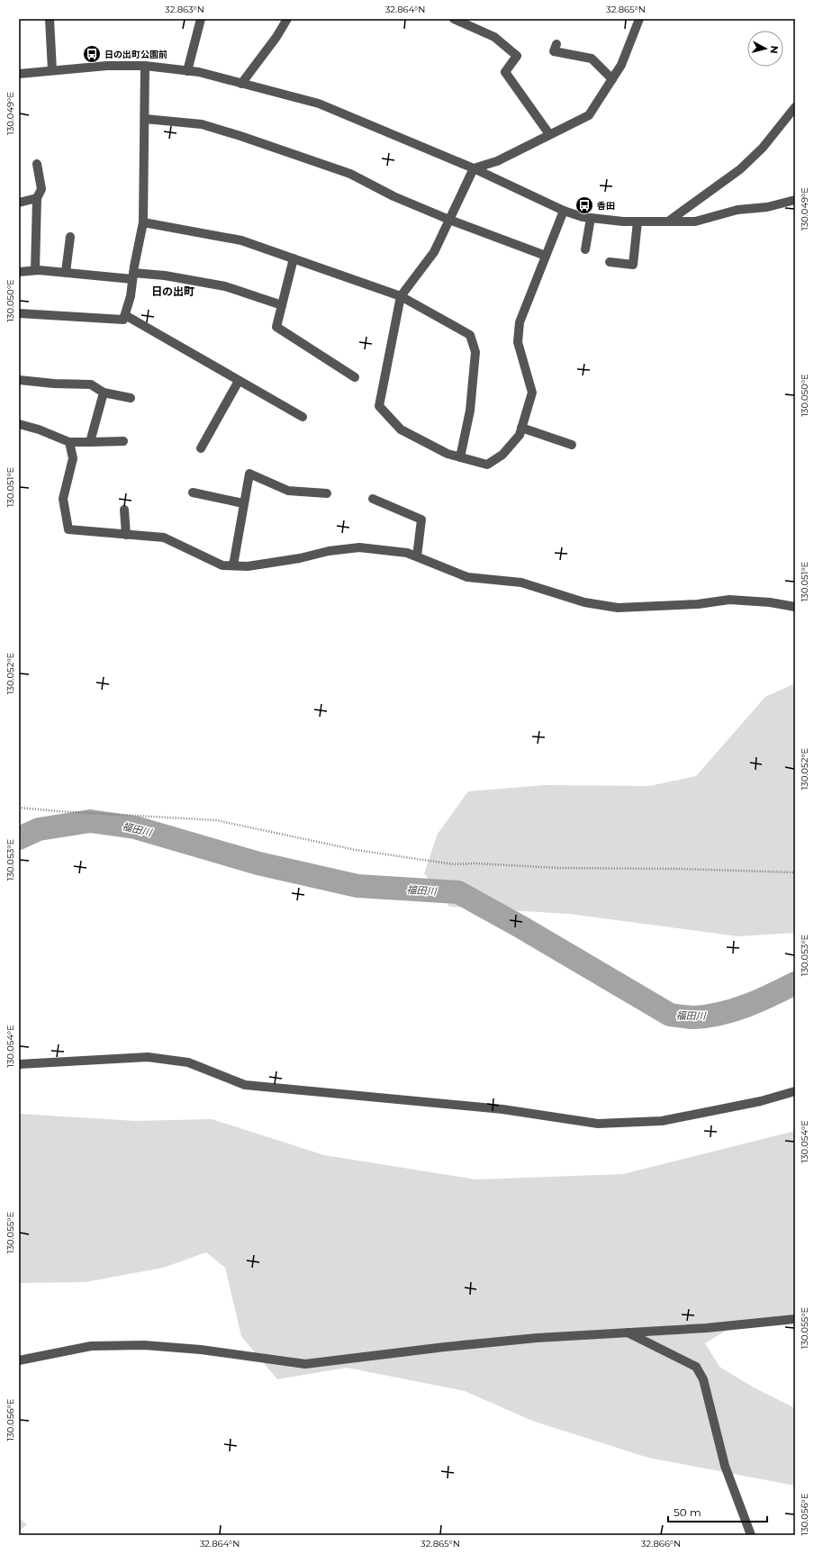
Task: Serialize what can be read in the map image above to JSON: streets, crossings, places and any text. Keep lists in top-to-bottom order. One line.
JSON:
{"districts":["日の出町"],"water":["福田川"],"places":{"bus stop":["日の出町公園前","香田"]},"scale_bar":"50 m","north":"right","coordinates":["32.863°N","32.864°N","32.865°N","130.049°E","130.050°E","130.051°E","130.052°E","130.053°E","130.054°E","130.055°E","130.056°E","32.866°N"]}
